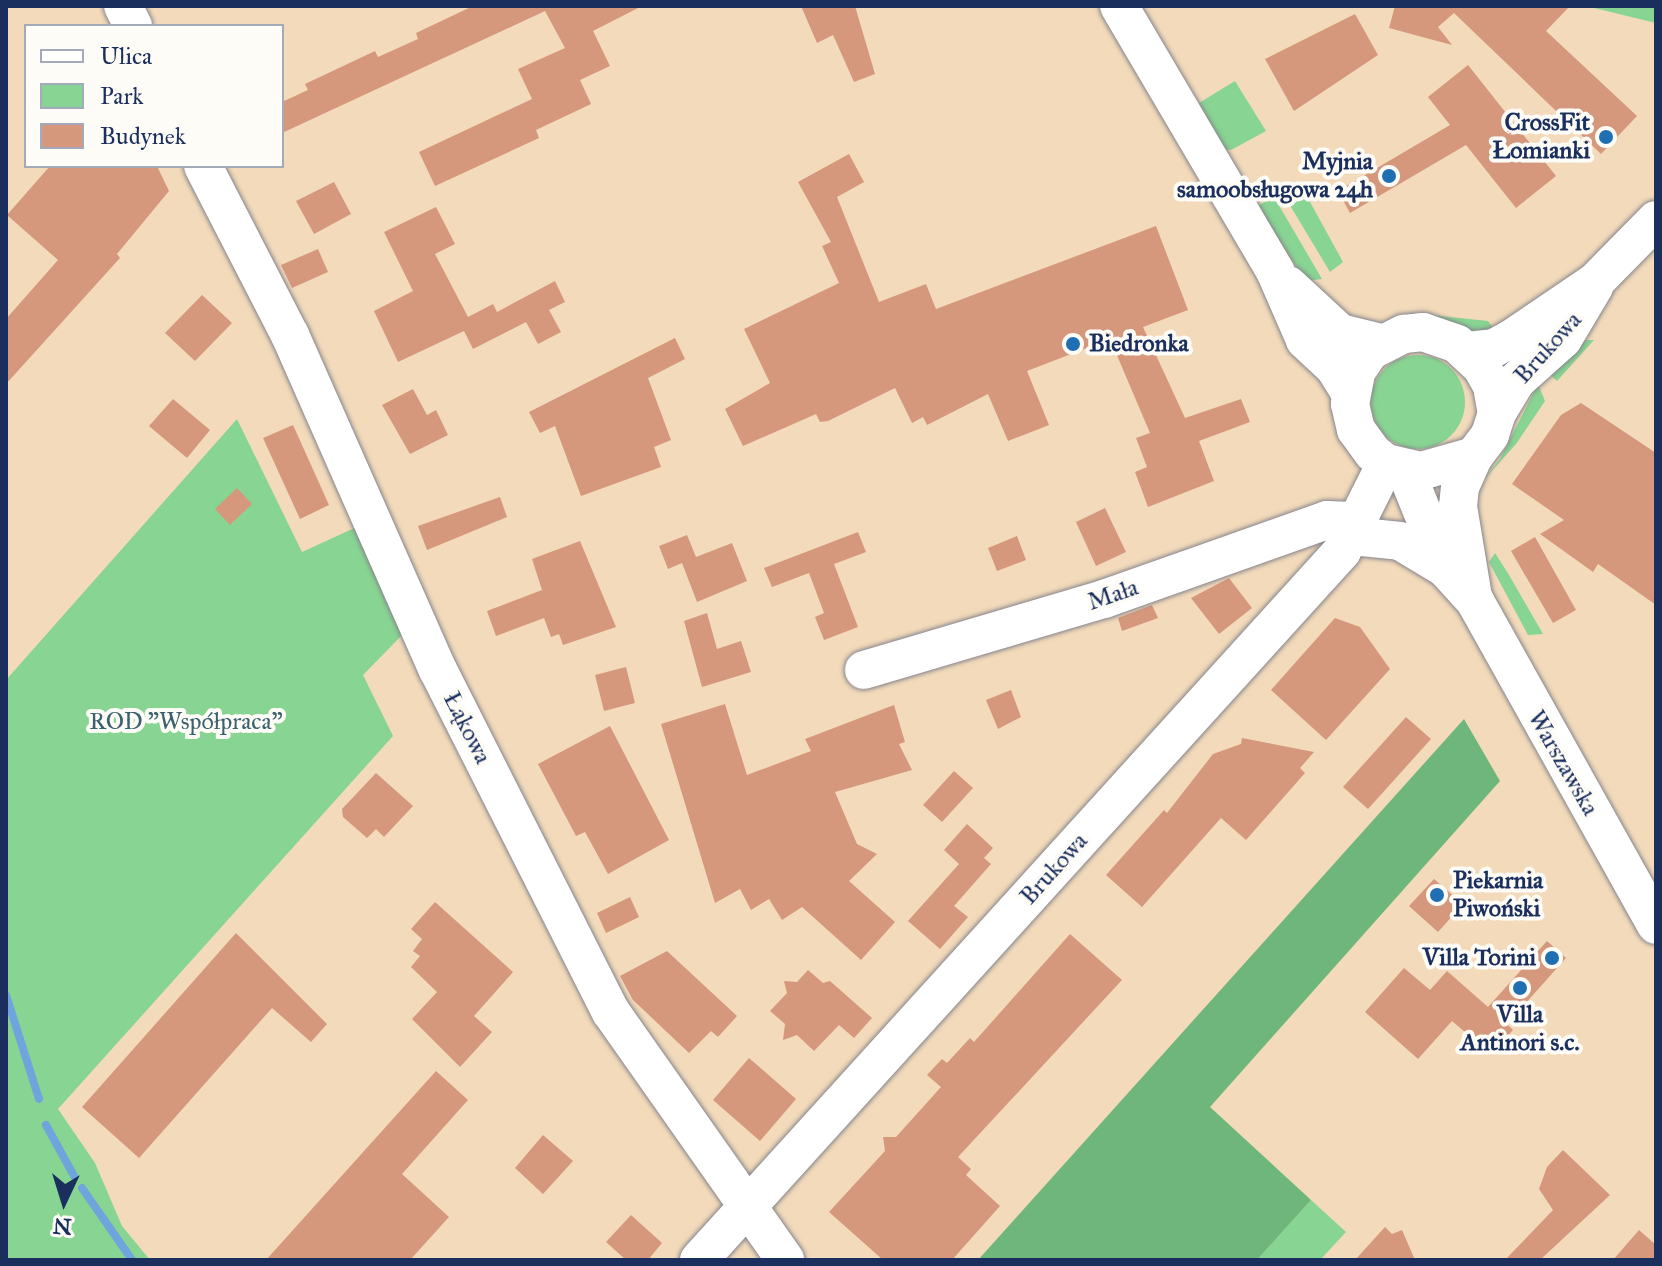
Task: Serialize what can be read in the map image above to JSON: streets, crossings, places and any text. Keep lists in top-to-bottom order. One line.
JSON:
{"streets":{"street":["Brukowa","Mała","Łąkowa","Warszawska"]},"crossings":[["Brukowa","Mała"],["Brukowa","Łąkowa"],["Brukowa","Warszawska"],["Mała","Warszawska"]],"parks":["ROD \"Współpraca\""],"places":["CrossFit Łomianki","Myjnia samoobsługowa 24h","Biedronka","Piekarnia Piwoński","Villa Torini","Villa Antinori s.c."],"legend":["Ulica","Park","Budynek"],"north":"bottom"}
